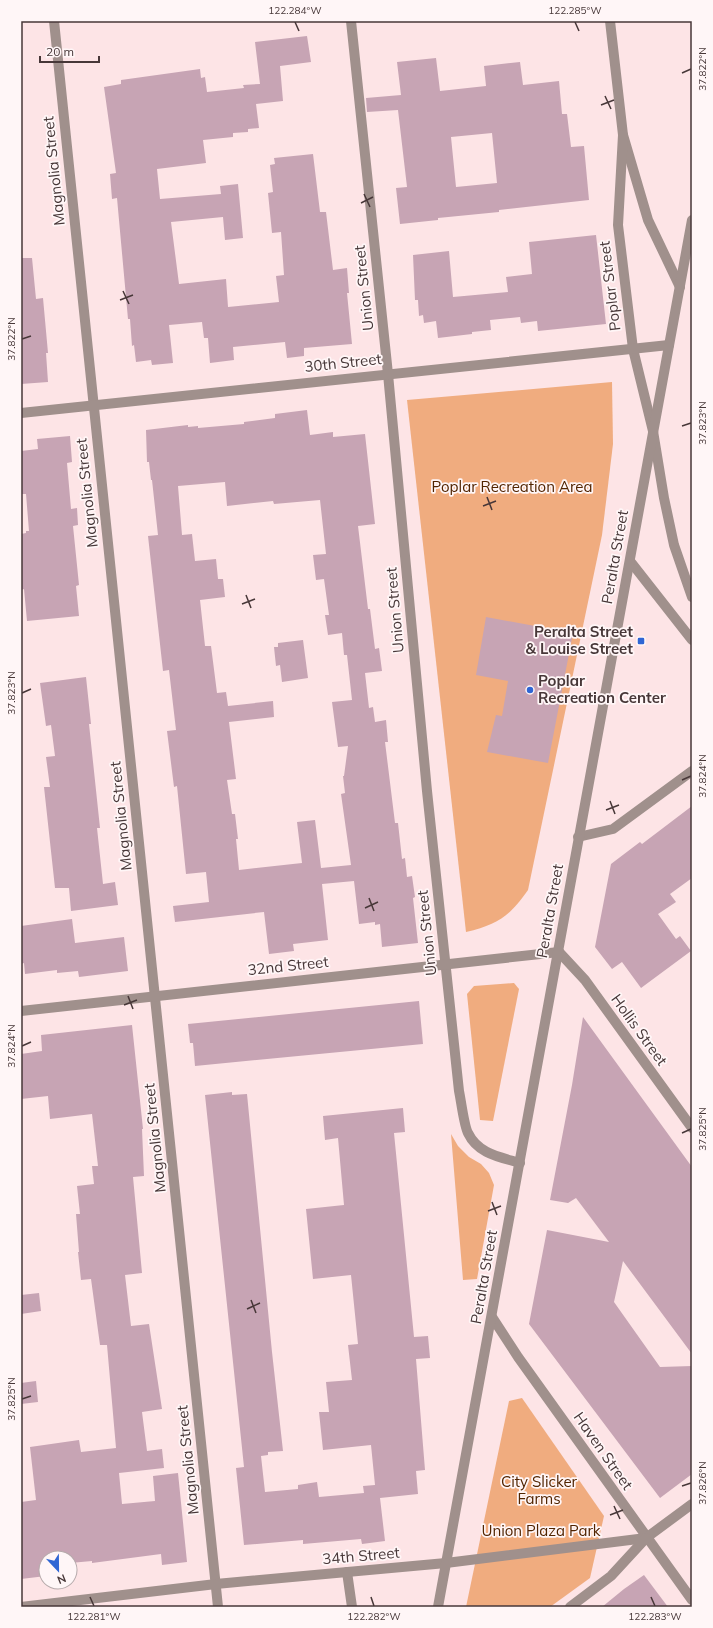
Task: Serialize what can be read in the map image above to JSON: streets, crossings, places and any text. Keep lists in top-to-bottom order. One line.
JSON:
{"streets":{"street":["Magnolia Street","Poplar Street","Union Street","30th Street","Peralta Street","32nd Street","Hollis Street","Haven Street","34th Street"]},"crossings":[["Magnolia Street","30th Street"],["Magnolia Street","32nd Street"],["Magnolia Street","34th Street"],["Poplar Street","30th Street"],["Poplar Street","Peralta Street"],["Union Street","30th Street"],["Union Street","Peralta Street"],["Union Street","32nd Street"],["30th Street","Peralta Street"],["Peralta Street","32nd Street"],["Peralta Street","Hollis Street"],["Peralta Street","Haven Street"],["Peralta Street","34th Street"],["32nd Street","Hollis Street"],["Haven Street","34th Street"]],"parks":["Poplar Recreation Area","City Slicker Farms","Union Plaza Park"],"places":{"transit":["Peralta Street & Louise Street"],"other":["Poplar Recreation Center"]},"scale_bar":"20 m","north":"bottom","coordinates":["122.284°W","122.285°W","37.822°N","37.823°N","37.824°N","37.825°N","37.826°N","122.281°W","122.282°W","122.283°W"]}
